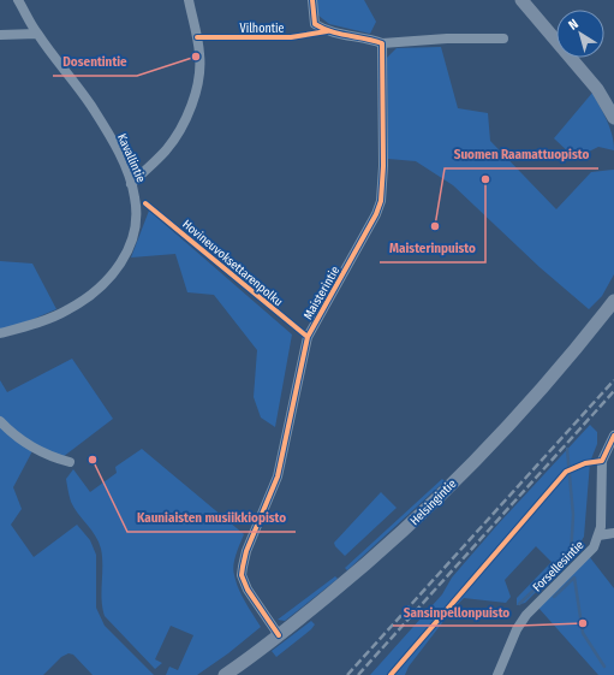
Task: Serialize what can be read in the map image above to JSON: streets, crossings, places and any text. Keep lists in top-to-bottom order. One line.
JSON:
{"streets":{"main road":["Helsingintie"],"street":["Kavallintie","Maisterintie","Forsellesintie"],"cycle path":["Vilhontie","Hovineuvoksettarenpolku"]},"crossings":[["Maisterintie","Helsingintie"]],"places":["Dosentintie","Maisterinpuisto","Suomen Raamattuopisto","Kauniaisten musiikkiopisto","Sansinpellonpuisto"],"north":"top left"}
